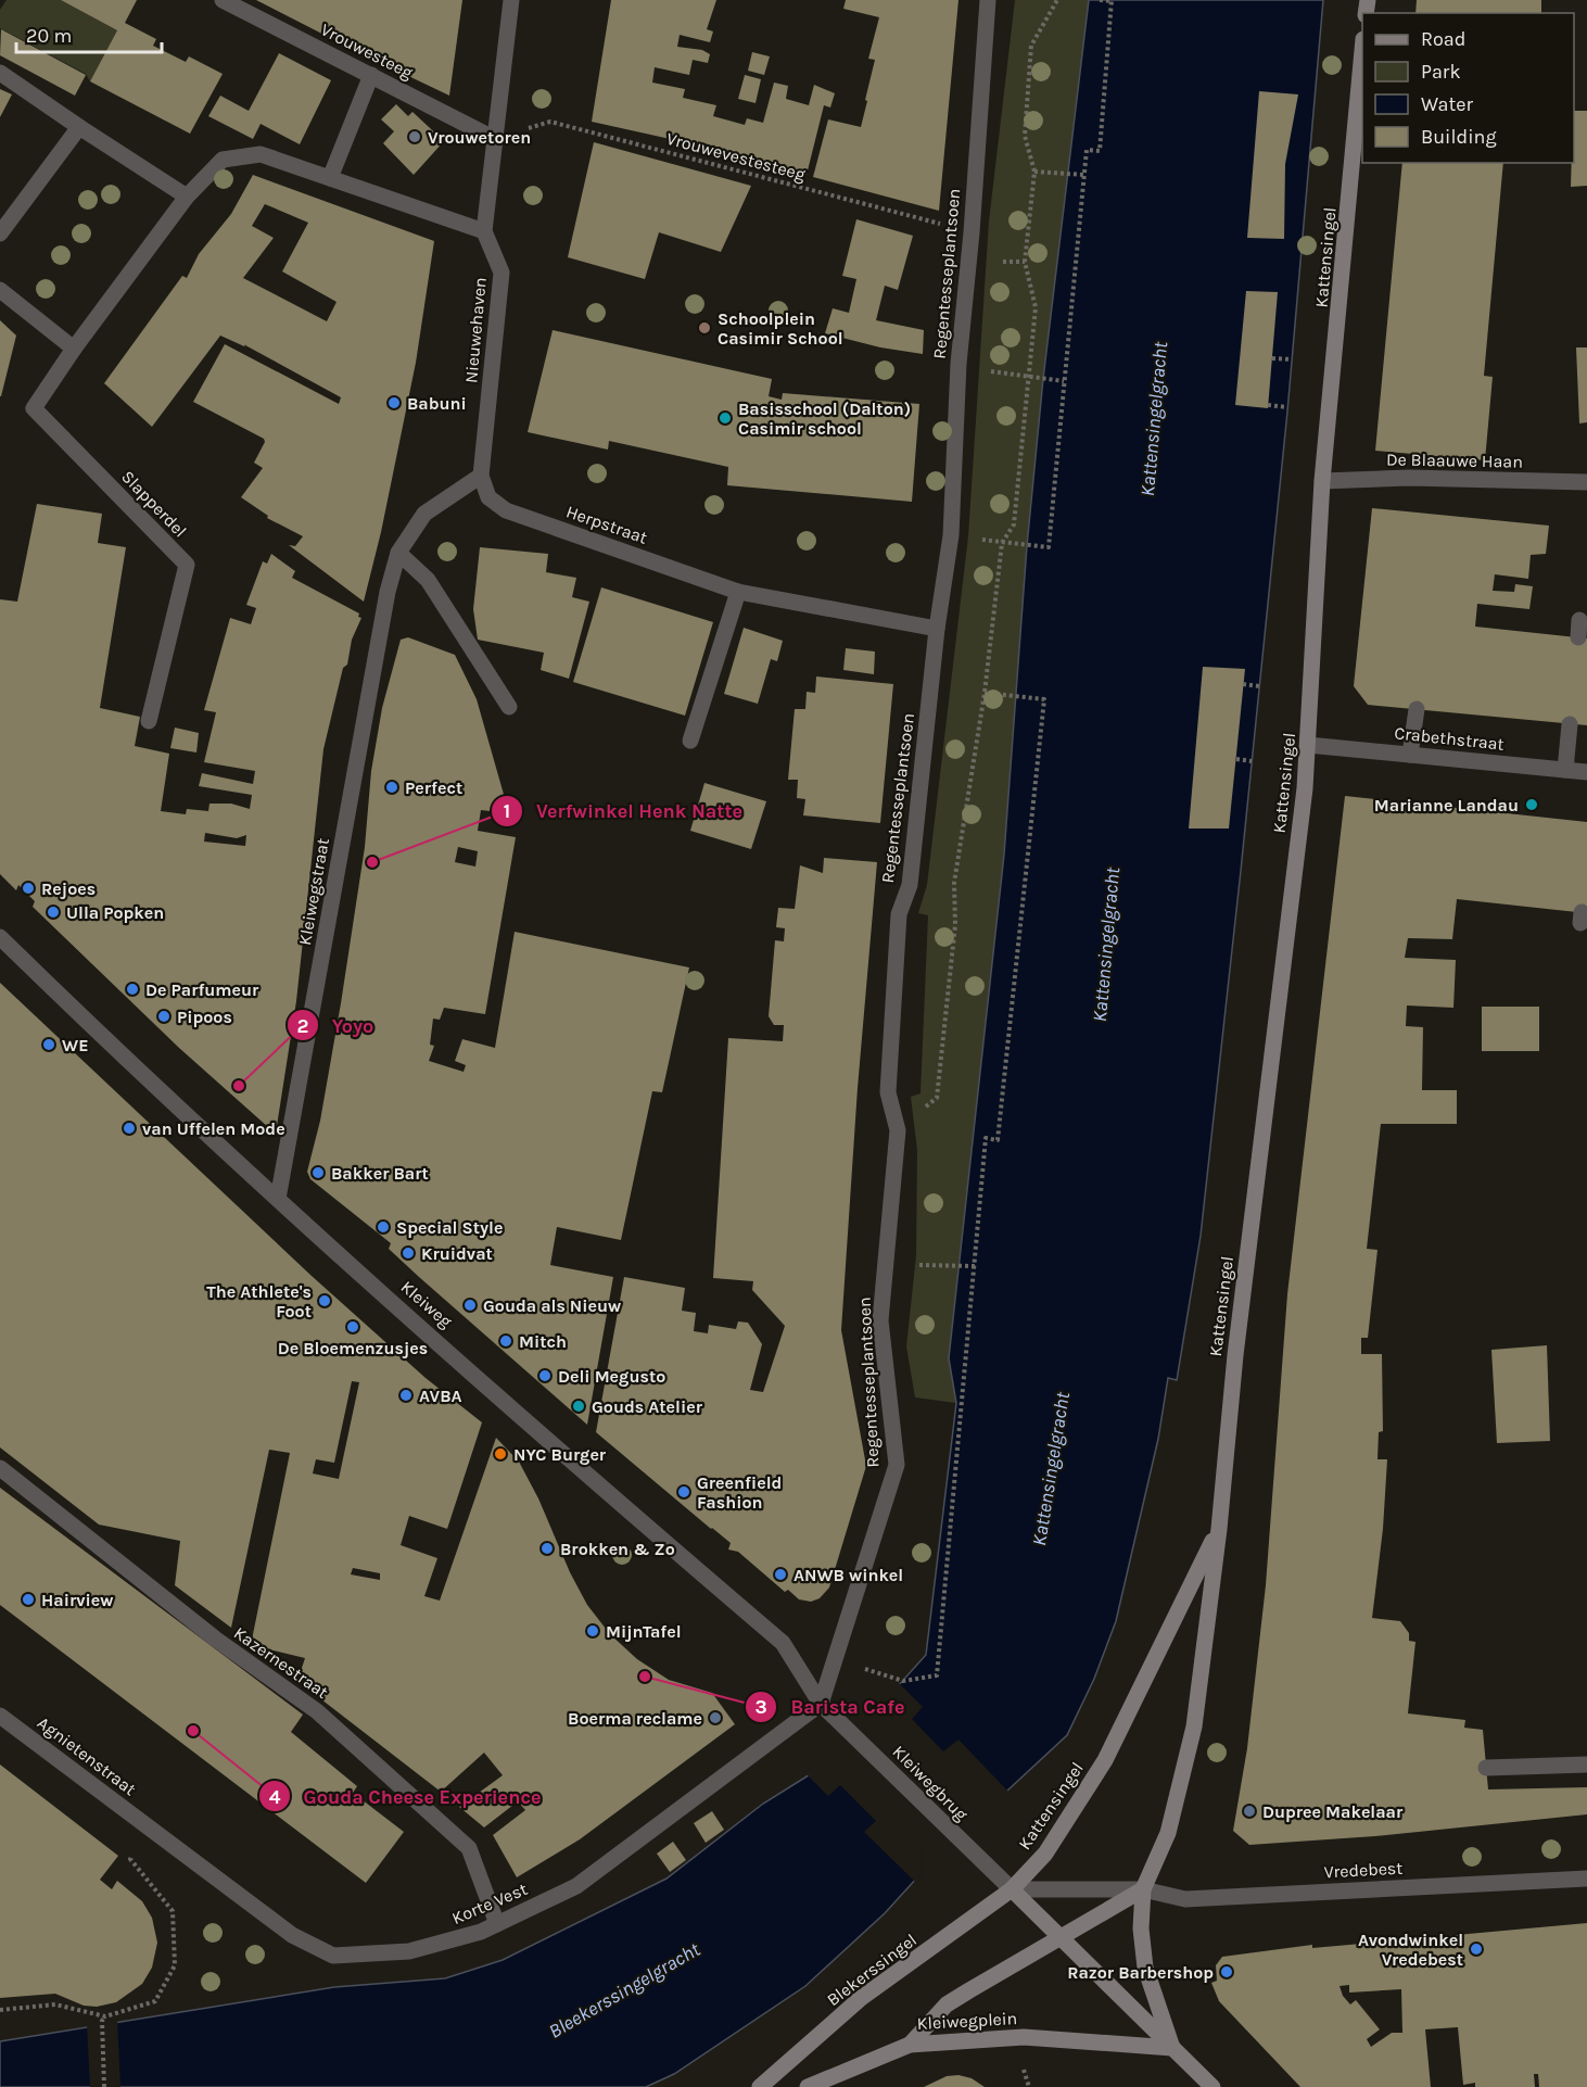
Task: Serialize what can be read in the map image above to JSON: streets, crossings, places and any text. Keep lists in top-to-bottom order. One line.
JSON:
{"streets":{"main road":["Kattensingel","Blekerssingel","Kleiwegplein"],"street":["Vrouwesteeg","Regentesseplantsoen","Nieuwehaven","De Blaauwe Haan","Slapperdel","Herpstraat","Crabethstraat","Kleiwegstraat","Kleiweg","Kazernestraat","Agnietenstraat","Kleiwegbrug","Vredebest","Korte Vest"],"path":["Vrouwevestesteeg"]},"crossings":[["Vrouwesteeg","Vrouwevestesteeg"],["Vrouwesteeg","Nieuwehaven"],["Vrouwevestesteeg","Regentesseplantsoen"],["Vrouwevestesteeg","Nieuwehaven"],["Kattensingel","De Blaauwe Haan"],["Kattensingel","Crabethstraat"],["Kattensingel","Kleiwegbrug"],["Kattensingel","Vredebest"],["Kattensingel","Blekerssingel"],["Kattensingel","Kleiwegplein"],["Regentesseplantsoen","Herpstraat"],["Regentesseplantsoen","Kleiweg"],["Regentesseplantsoen","Kleiwegbrug"],["Regentesseplantsoen","Korte Vest"],["Nieuwehaven","Slapperdel"],["Nieuwehaven","Herpstraat"],["Kleiwegstraat","Kleiweg"],["Kleiweg","Kleiwegbrug"],["Kleiweg","Korte Vest"],["Kazernestraat","Korte Vest"],["Agnietenstraat","Korte Vest"],["Kleiwegbrug","Korte Vest"],["Kleiwegbrug","Blekerssingel"],["Vredebest","Kleiwegplein"]],"water":["Kattensingelgracht","Bleekerssingelgracht"],"places":["Vrouwetoren","Schoolplein Casimir School","Babuni","Basisschool (Dalton) Casimir school","Perfect","Marianne Landau","Verfwinkel Henk Natte","Rejoes","Ulla Popken","De Parfumeur","Pipoos","WE","Yoyo","van Uffelen Mode","Bakker Bart","Special Style","Kruidvat","The Athlete's Foot","Gouda als Nieuw","De Bloemenzusjes","Mitch","Deli Megusto","AVBA","Gouds Atelier","NYC Burger","Greenfield Fashion","Brokken & Zo","ANWB winkel","Hairview","MijnTafel","Barista Cafe","Boerma reclame","Gouda Cheese Experience","Dupree Makelaar","Avondwinkel Vredebest","Razor Barbershop"],"legend":["Road","Park","Water","Building"],"scale_bar":"20 m"}
